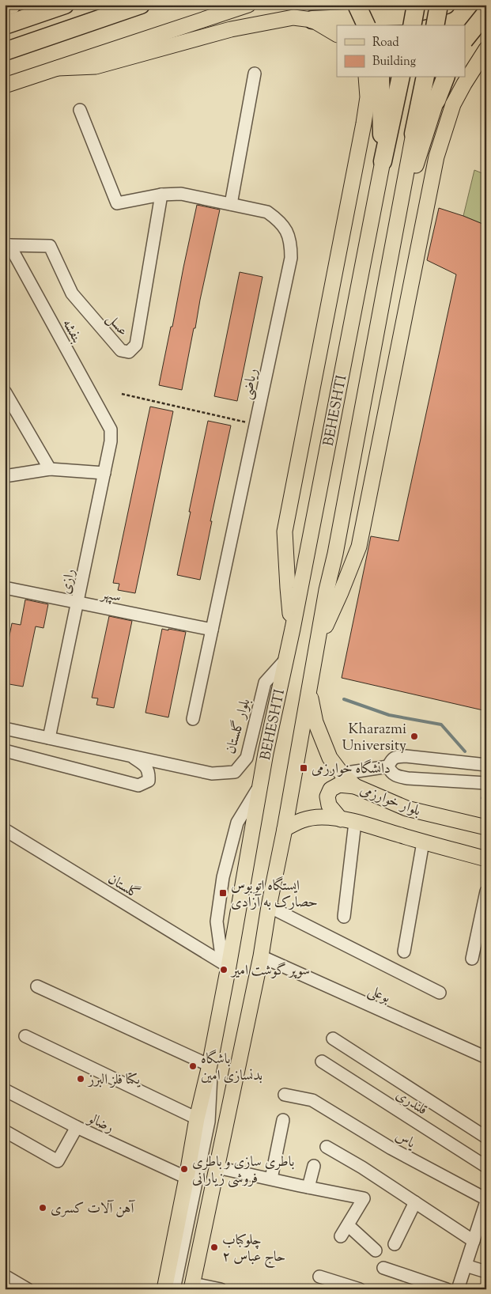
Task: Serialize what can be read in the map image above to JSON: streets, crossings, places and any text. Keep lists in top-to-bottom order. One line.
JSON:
{"streets":{"main road":["BEHESHTI","بلوار خوارزمی"],"street":["عسل","بنفشه","ریاضی","رازی","سپهر","بلوار گلستان","گلستان","بوعلی","قلندری","رضالو","یاس"]},"crossings":[["عسل","بنفشه"],["عسل","ریاضی"],["بنفشه","رازی"],["ریاضی","سپهر"],["BEHESHTI","بلوار گلستان"],["BEHESHTI","بلوار خوارزمی"],["BEHESHTI","گلستان"],["BEHESHTI","بوعلی"],["BEHESHTI","رضالو"],["رازی","سپهر"],["رازی","بلوار گلستان"]],"places":{"other":["Kharazmi University","سوپر گوشت امیر","باشگاه بدنسازی امین","یکتا فلز البرز","باطری سازی و باطری فروشی زیارانی","آهن آلات کسری","چلوکباب حاج عباس ۲"],"transit":["دانشگاه خوارزمی","ایستگاه اتوبوس حصارک به آزادی"]},"legend":["Road","Building"]}
